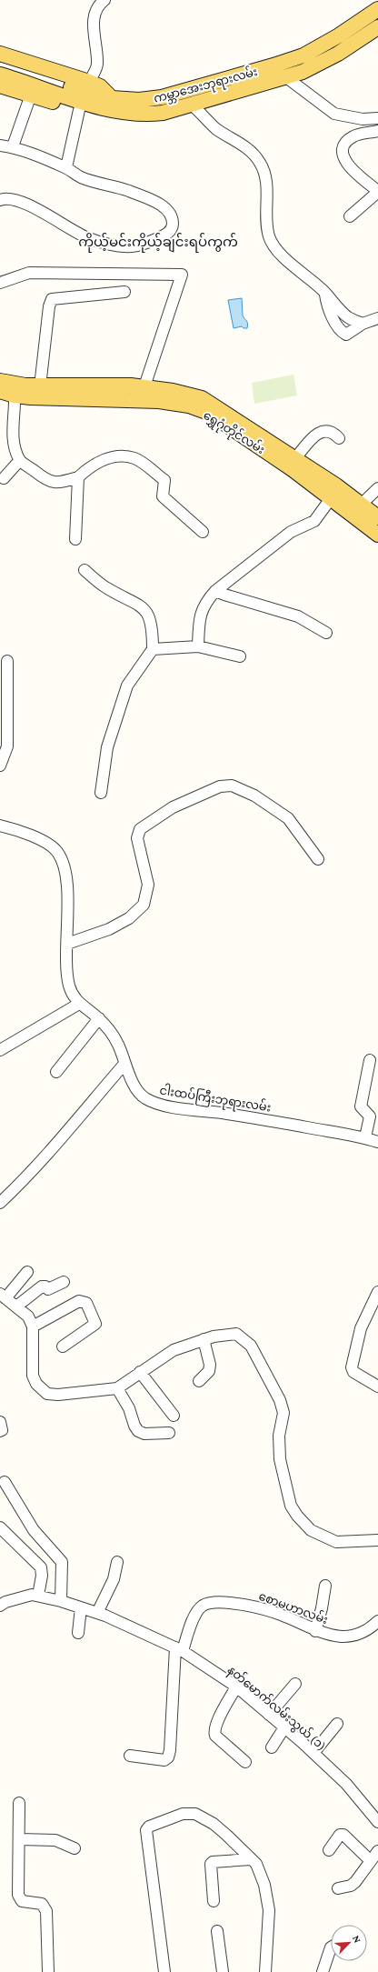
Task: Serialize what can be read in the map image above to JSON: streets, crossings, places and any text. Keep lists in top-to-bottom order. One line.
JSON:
{"streets":{"main road":["ကမ္ဘာအေးဘုရားလမ်း","ရွှေဂုံတိုင်လမ်း"],"street":["ငါးထပ်ကြီးဘုရားလမ်း","စောမဟာလမ်း","နတ်မောက်လမ်းသွယ် (၁)"]},"crossings":[["စောမဟာလမ်း","နတ်မောက်လမ်းသွယ် (၁)"]],"districts":["ကိုယ့်မင်းကိုယ့်ချင်းရပ်ကွက်"],"north":"top right"}
